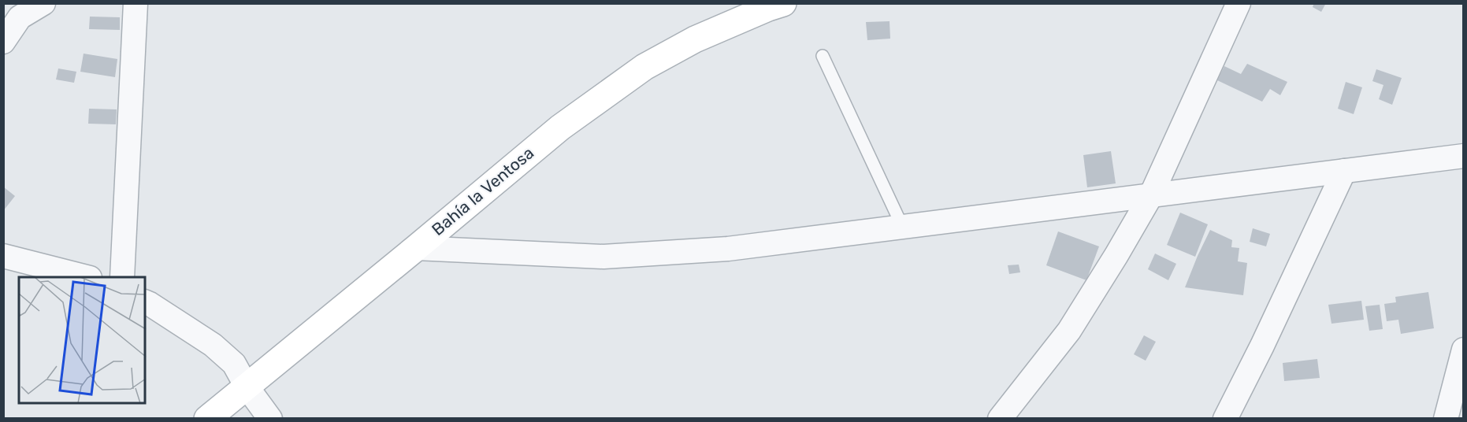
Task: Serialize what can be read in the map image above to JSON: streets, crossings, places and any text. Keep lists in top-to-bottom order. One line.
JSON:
{"streets":{"street":["Bahía la Ventosa"]}}
